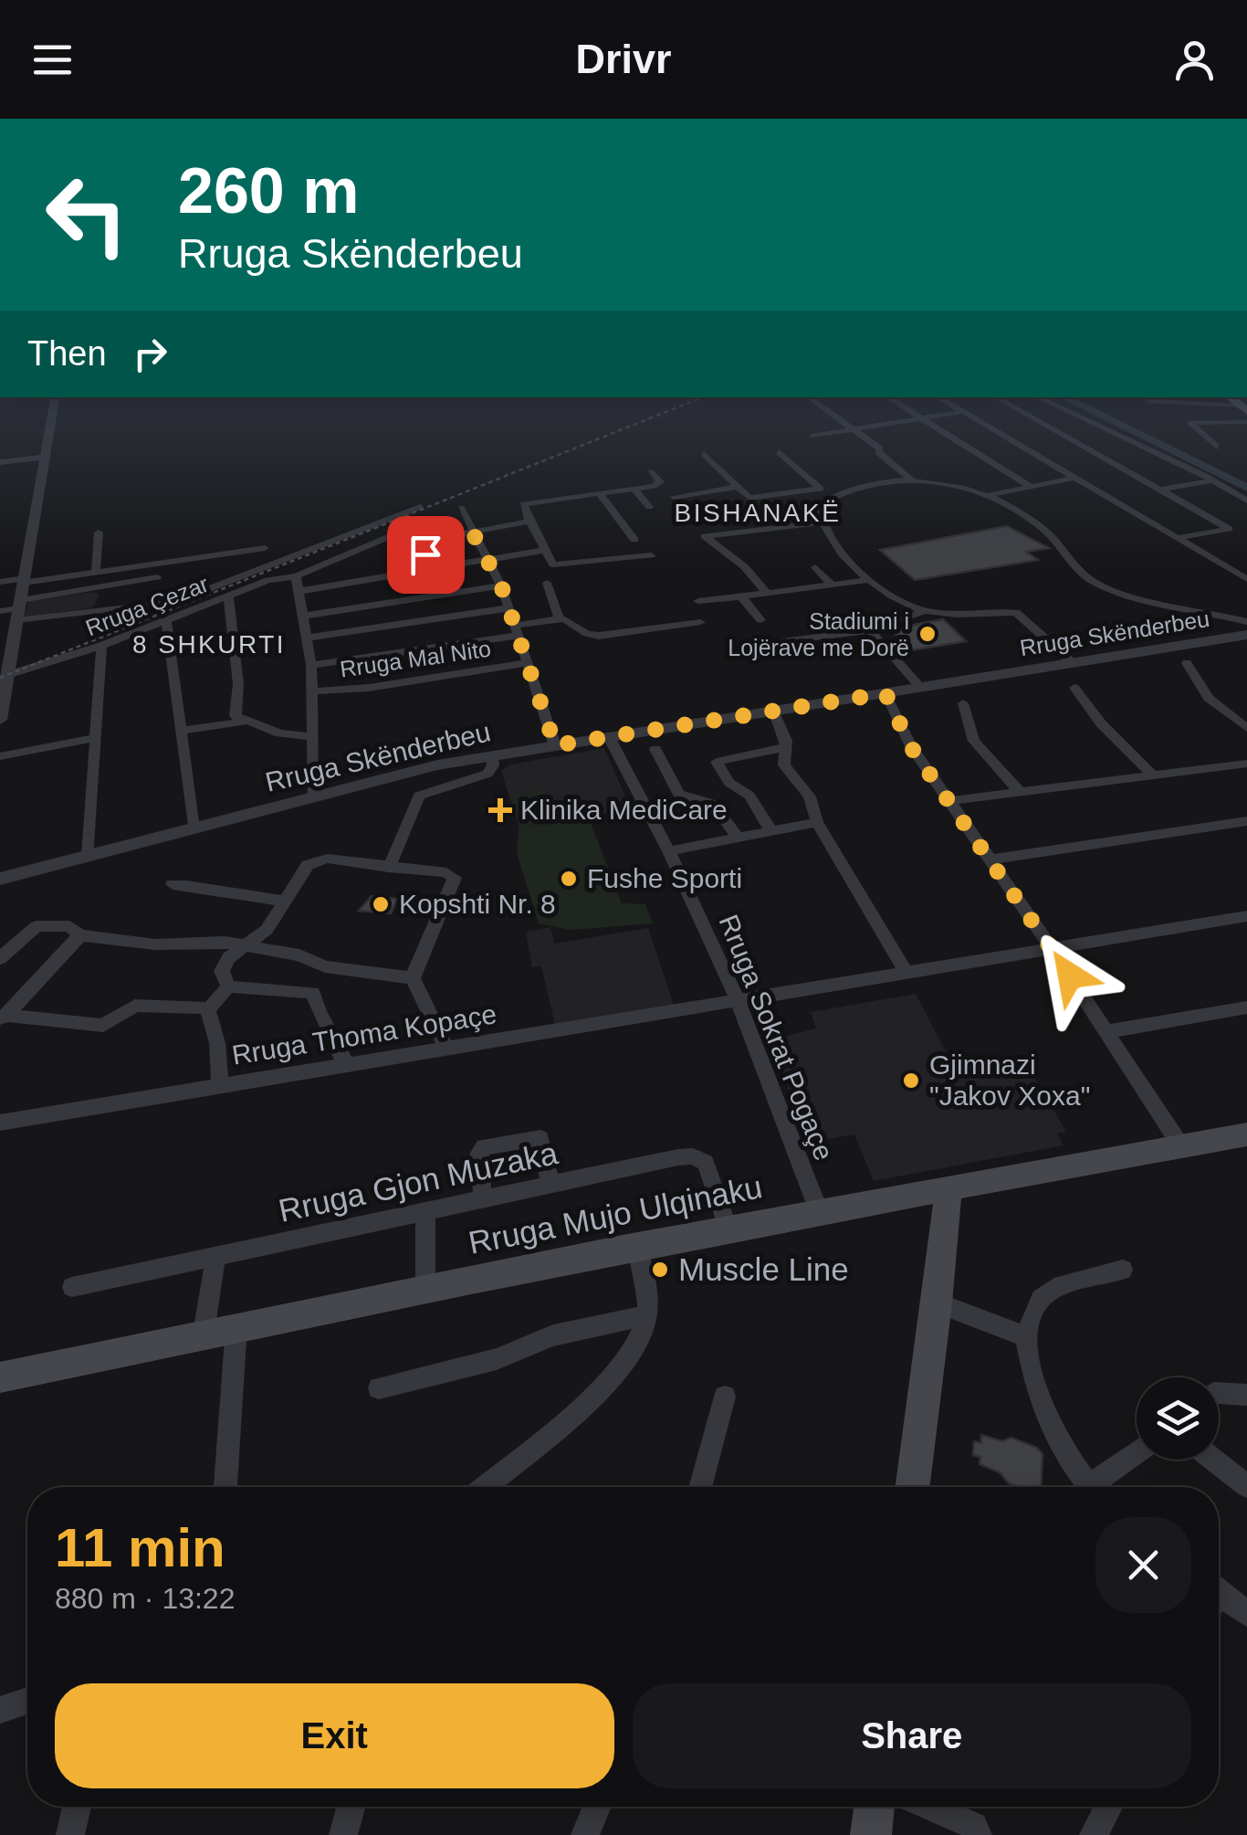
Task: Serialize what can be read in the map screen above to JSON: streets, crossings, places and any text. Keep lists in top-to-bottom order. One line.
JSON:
{"streets":{"main road":["Rruga Mujo Ulqinaku"],"street":["Rruga Çezar","Rruga Skënderbeu","Rruga Mal Nito","Rruga Thoma Kopaçe","Rruga Sokrat Pogaçe","Rruga Gjon Muzaka"]},"crossings":[["Rruga Skënderbeu","Rruga Sokrat Pogaçe"],["Rruga Thoma Kopaçe","Rruga Sokrat Pogaçe"],["Rruga Sokrat Pogaçe","Rruga Mujo Ulqinaku"],["Rruga Gjon Muzaka","Rruga Mujo Ulqinaku"]],"districts":["BISHANAKË","8 SHKURTI"],"places":{"other":["Stadiumi i Lojërave me Dorë","Fushe Sporti","Kopshti Nr. 8","Gjimnazi \"Jakov Xoxa\"","Muscle Line"],"health":["Klinika MediCare"]},"page":{"header":"Drivr","turn":["260 m","Rruga Skënderbeu"],"then":"Then","heading":["11 min","880 m · 13:22"],"buttons":["Exit","Share"]}}
